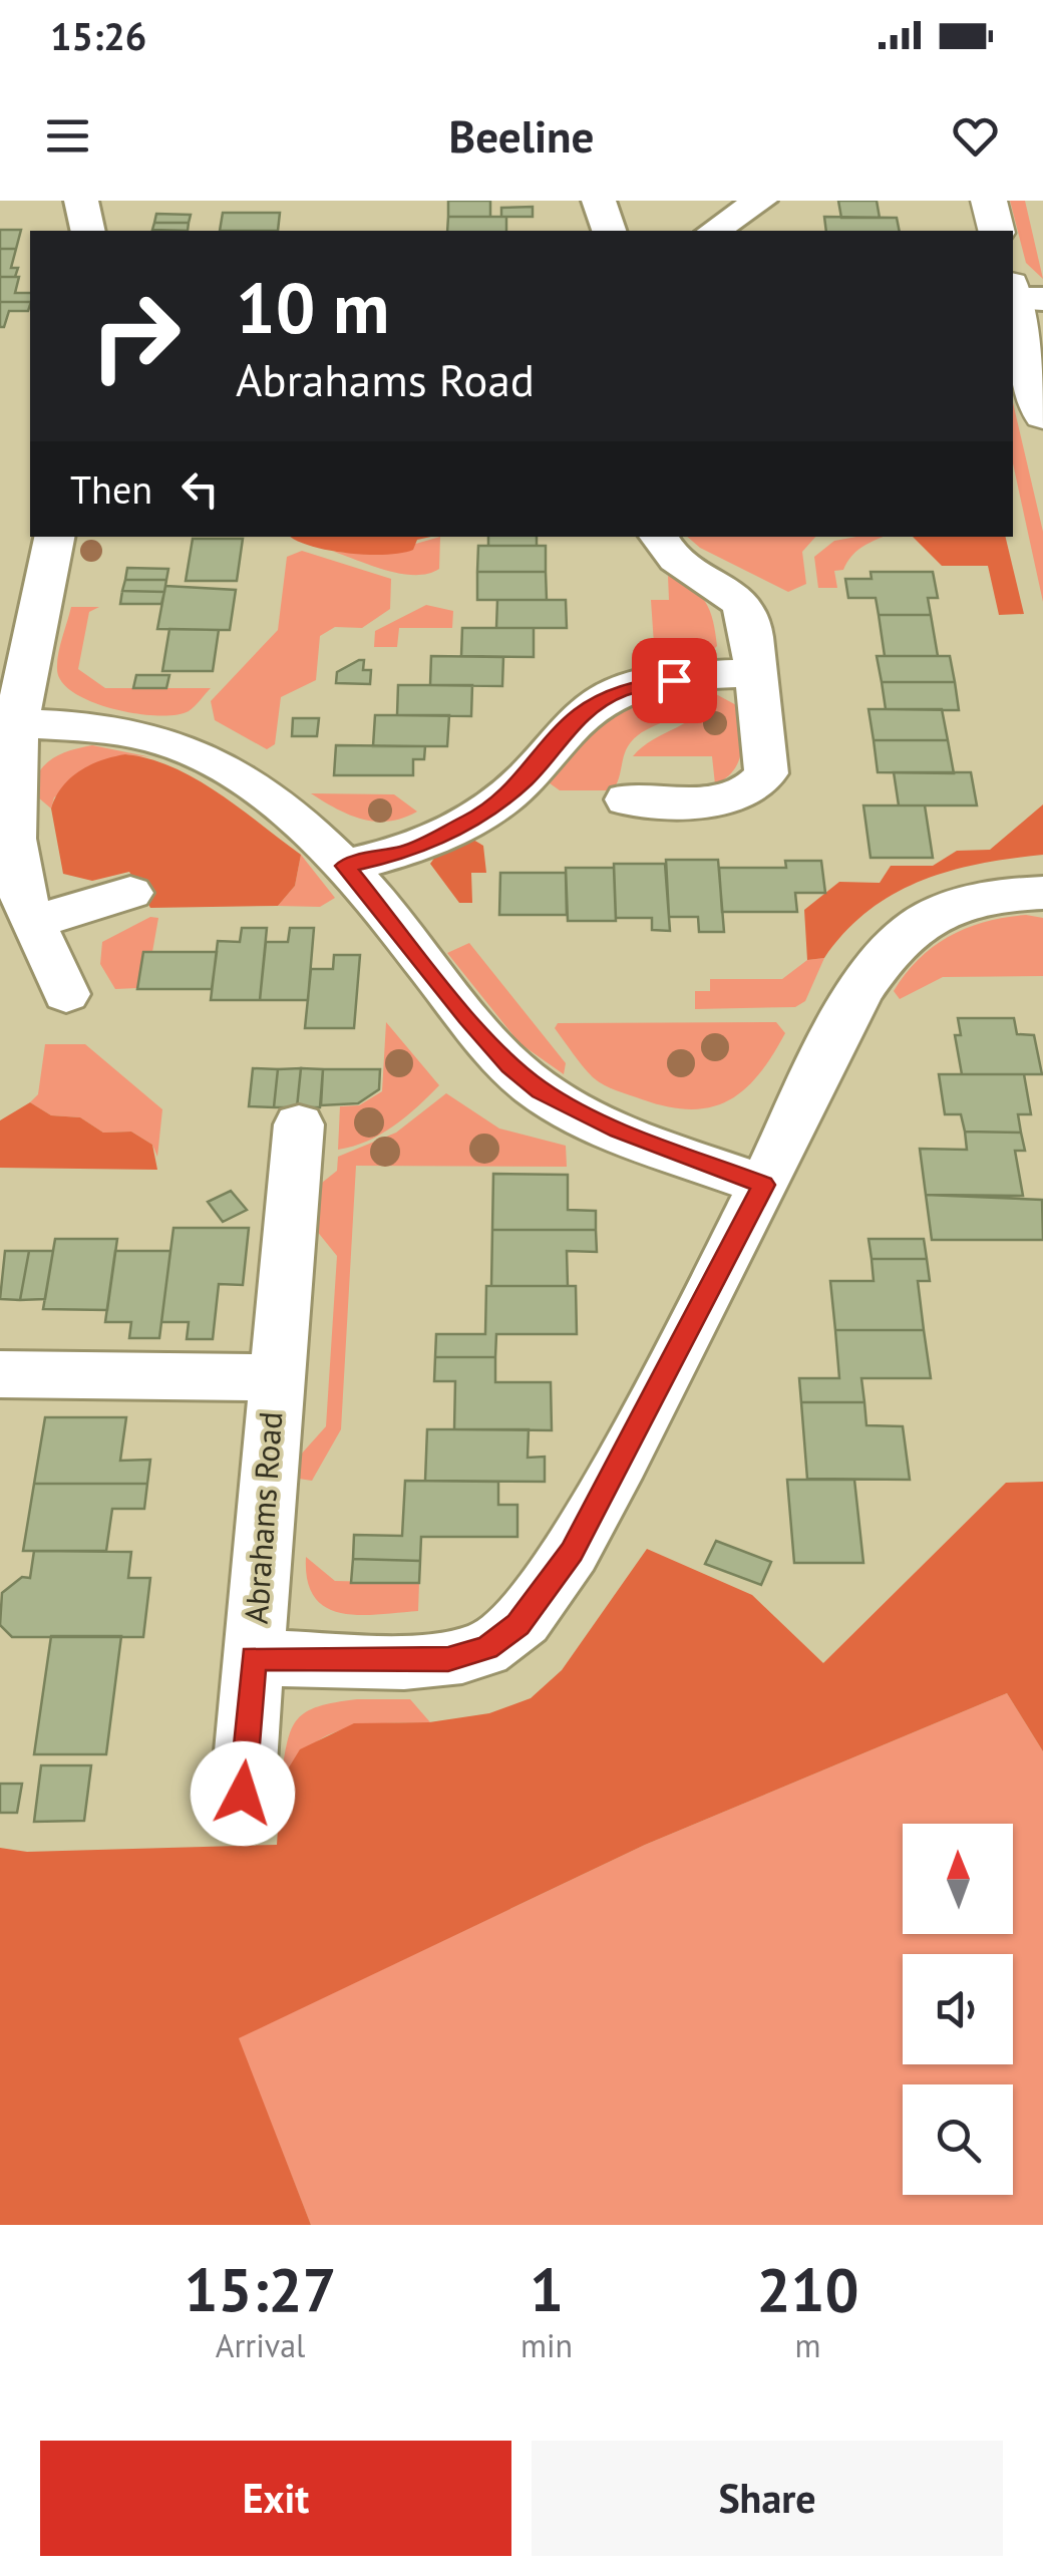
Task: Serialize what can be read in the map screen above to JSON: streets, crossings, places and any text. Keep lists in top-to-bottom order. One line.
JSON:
{"streets":{"street":["Abrahams Road"]},"north":"top","page":{"status":"15:26","header":"Beeline","turn":["10 m","Abrahams Road"],"then":"Then","eta":["15:27","Arrival","1","min","210","m"],"buttons":["Exit","Share"]}}
